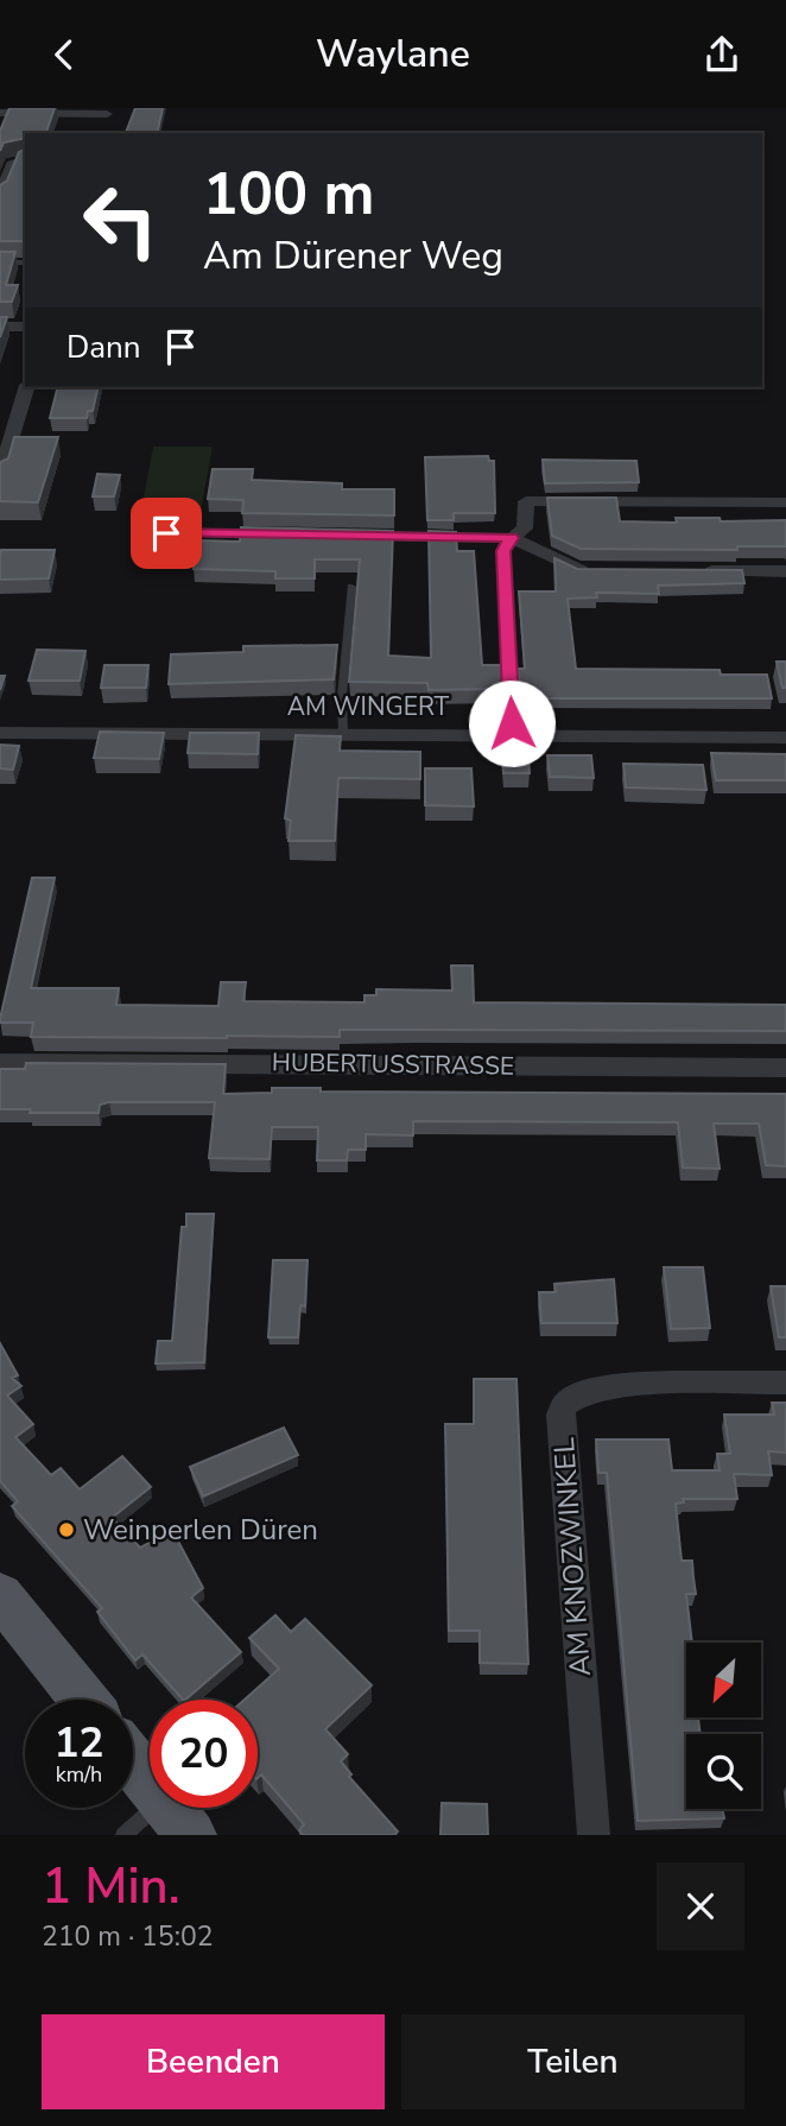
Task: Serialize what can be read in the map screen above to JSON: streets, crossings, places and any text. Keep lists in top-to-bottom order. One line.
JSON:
{"streets":{"street":["AM WINGERT","HUBERTUSSTRASSE","AM KNOZWINKEL"]},"places":["Weinperlen Düren"],"north":"bottom left","page":{"header":"Waylane","turn":["100 m","Am Dürener Weg"],"then":"Dann","speed":"12 km/h","limit":"20","heading":["1 Min.","210 m · 15:02"],"buttons":["Beenden","Teilen"]}}
